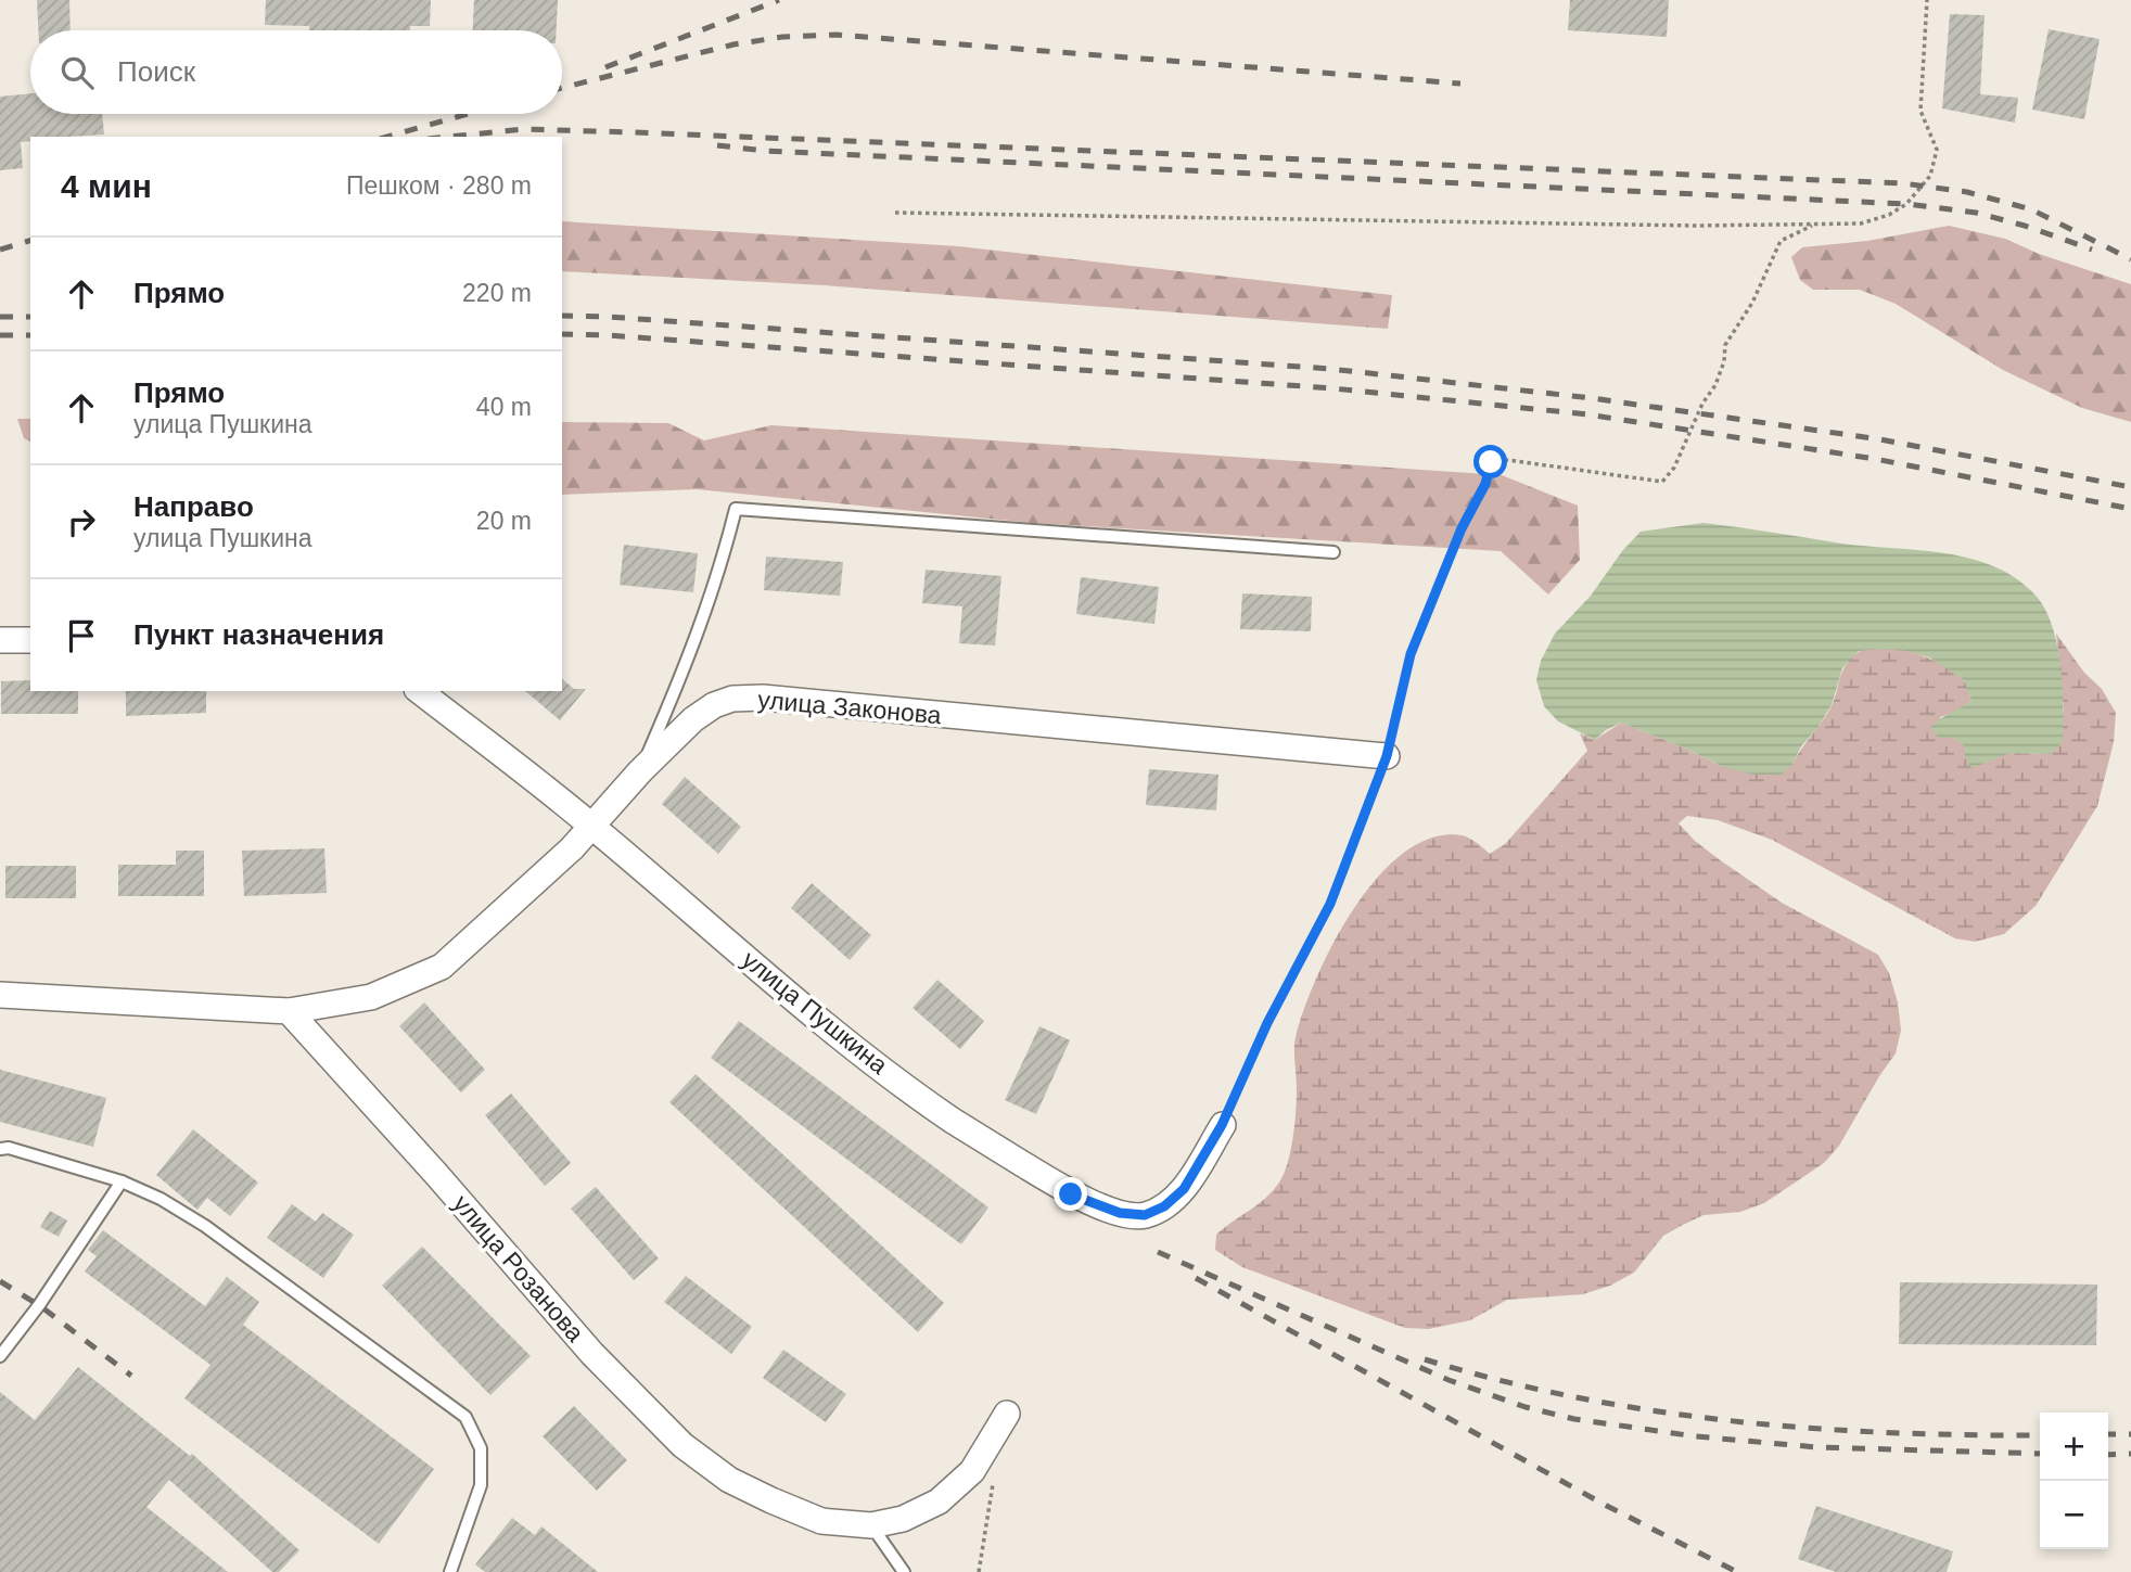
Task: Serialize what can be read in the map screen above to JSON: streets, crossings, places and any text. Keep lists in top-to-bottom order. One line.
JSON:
{"streets":{"street":["улица Законова","улица Пушкина","улица Розанова"]},"crossings":[["улица Законова","улица Пушкина"],["улица Законова","улица Розанова"]],"page":{"search":"Поиск","heading":["4 мин","Пешком · 280 m"],"list":[["Прямо","220 m"],["Прямо","улица Пушкина","40 m"],["Направо","улица Пушкина","20 m"],"Пункт назначения"],"map_buttons":["+","−"]}}
